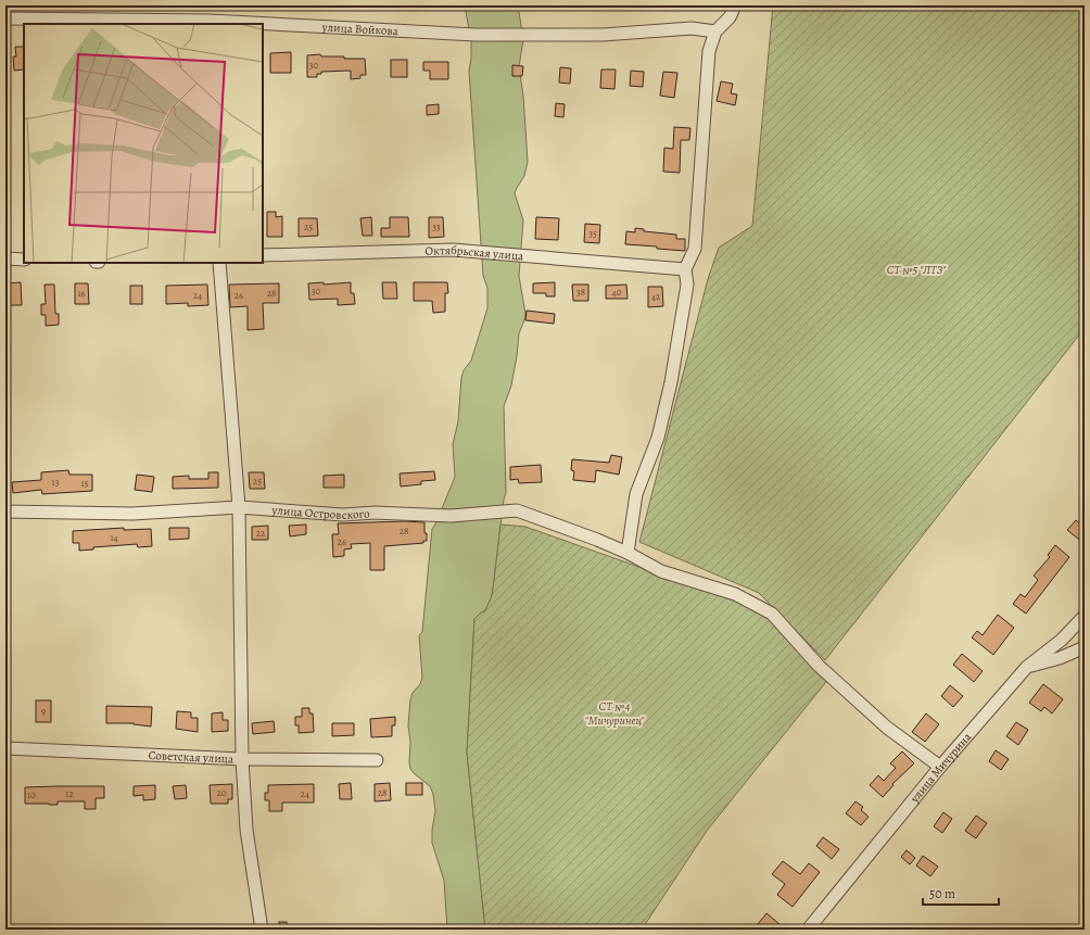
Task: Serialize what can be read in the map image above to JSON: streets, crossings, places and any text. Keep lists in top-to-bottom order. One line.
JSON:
{"streets":{"street":["улица Войкова","Октябрьская улица","улица Островского","Советская улица","улица Мичурина"]},"crossings":[["улица Островского","улица Мичурина"]],"parks":["СТ №5 \"ЛТЗ\"","СТ №4 \"Мичуринец\""],"house_numbers":["30","25","33","35","30","38","40","16","28","24","26","42","25","13","15","28","22","14","26","9","20","28","12","24","10"],"scale_bar":"50 m"}
